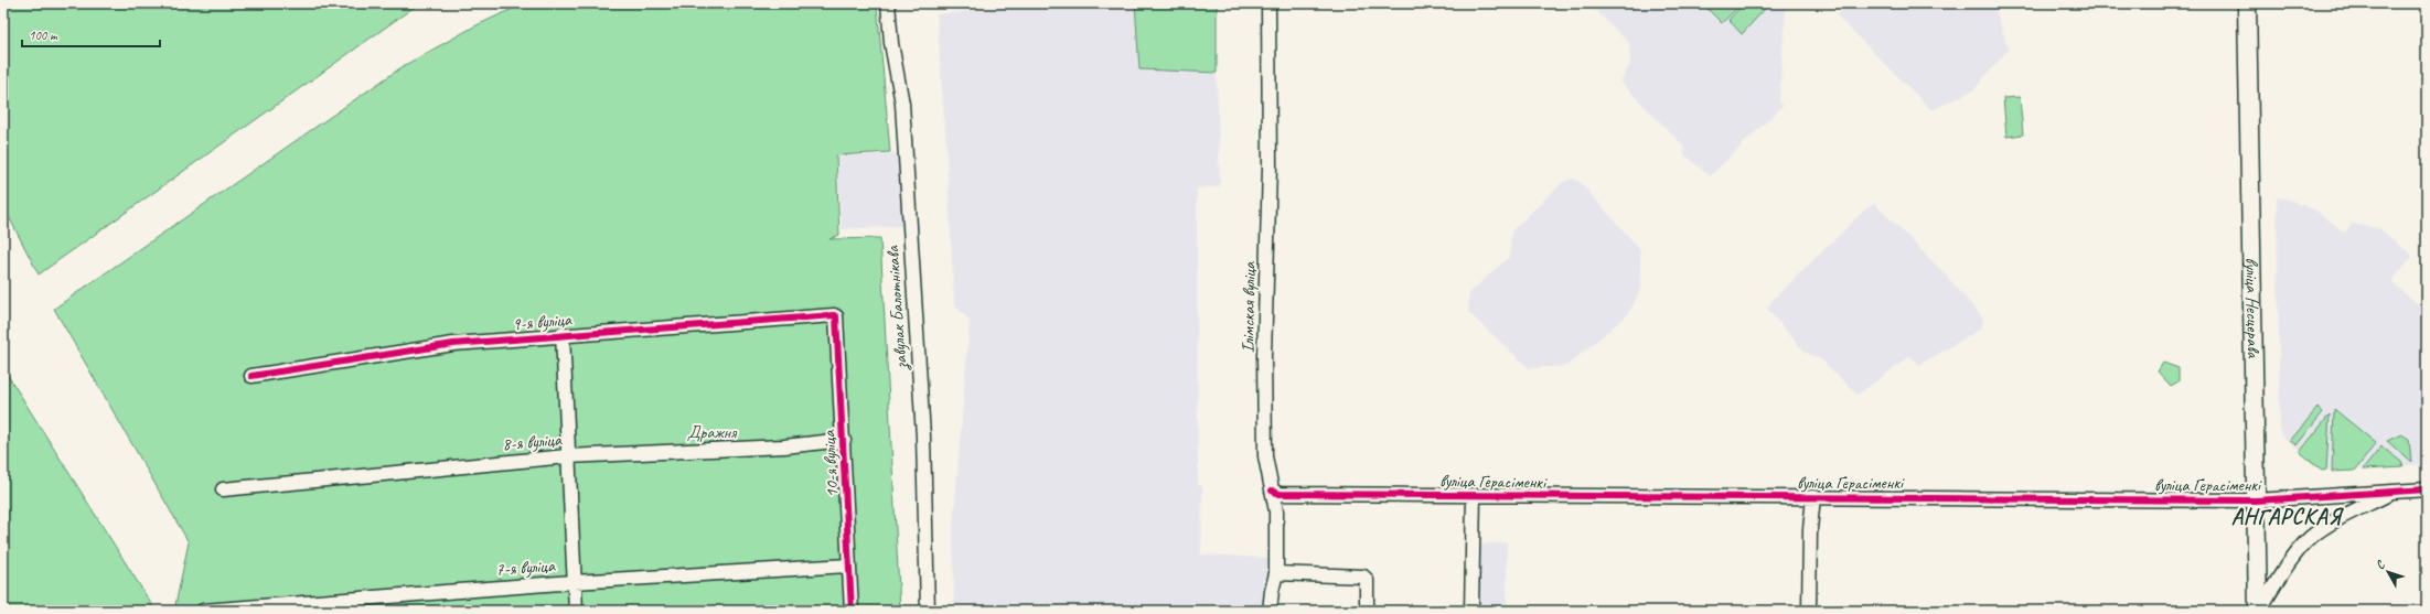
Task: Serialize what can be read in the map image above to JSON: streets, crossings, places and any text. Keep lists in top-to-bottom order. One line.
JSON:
{"streets":{"main road":["вуліца Несцерава"],"street":["завулак Балотнікава","Ілімская вуліца","9-я вуліца","8-я вуліца","10-я вуліца","вуліца Герасіменкі","7-я вуліца"]},"crossings":[["Ілімская вуліца","вуліца Герасіменкі"],["вуліца Несцерава","вуліца Герасіменкі"],["9-я вуліца","10-я вуліца"],["8-я вуліца","10-я вуліца"],["10-я вуліца","7-я вуліца"]],"districts":["АНГАРСКАЯ"],"parks":["Дражня"],"scale_bar":"100 m","north":"top left"}
